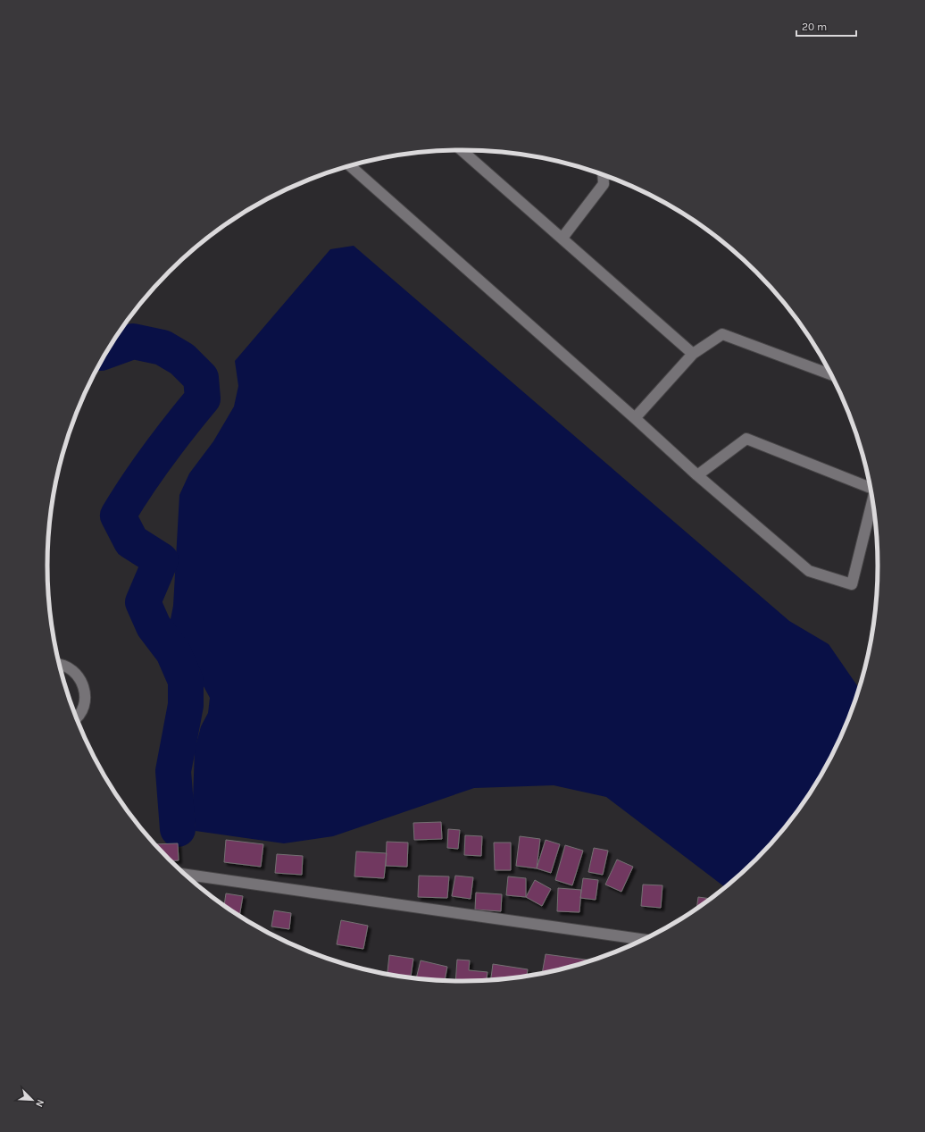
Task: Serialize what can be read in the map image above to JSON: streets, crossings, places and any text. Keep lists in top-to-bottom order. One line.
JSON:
{"scale_bar":"20 m","north":"bottom right"}
